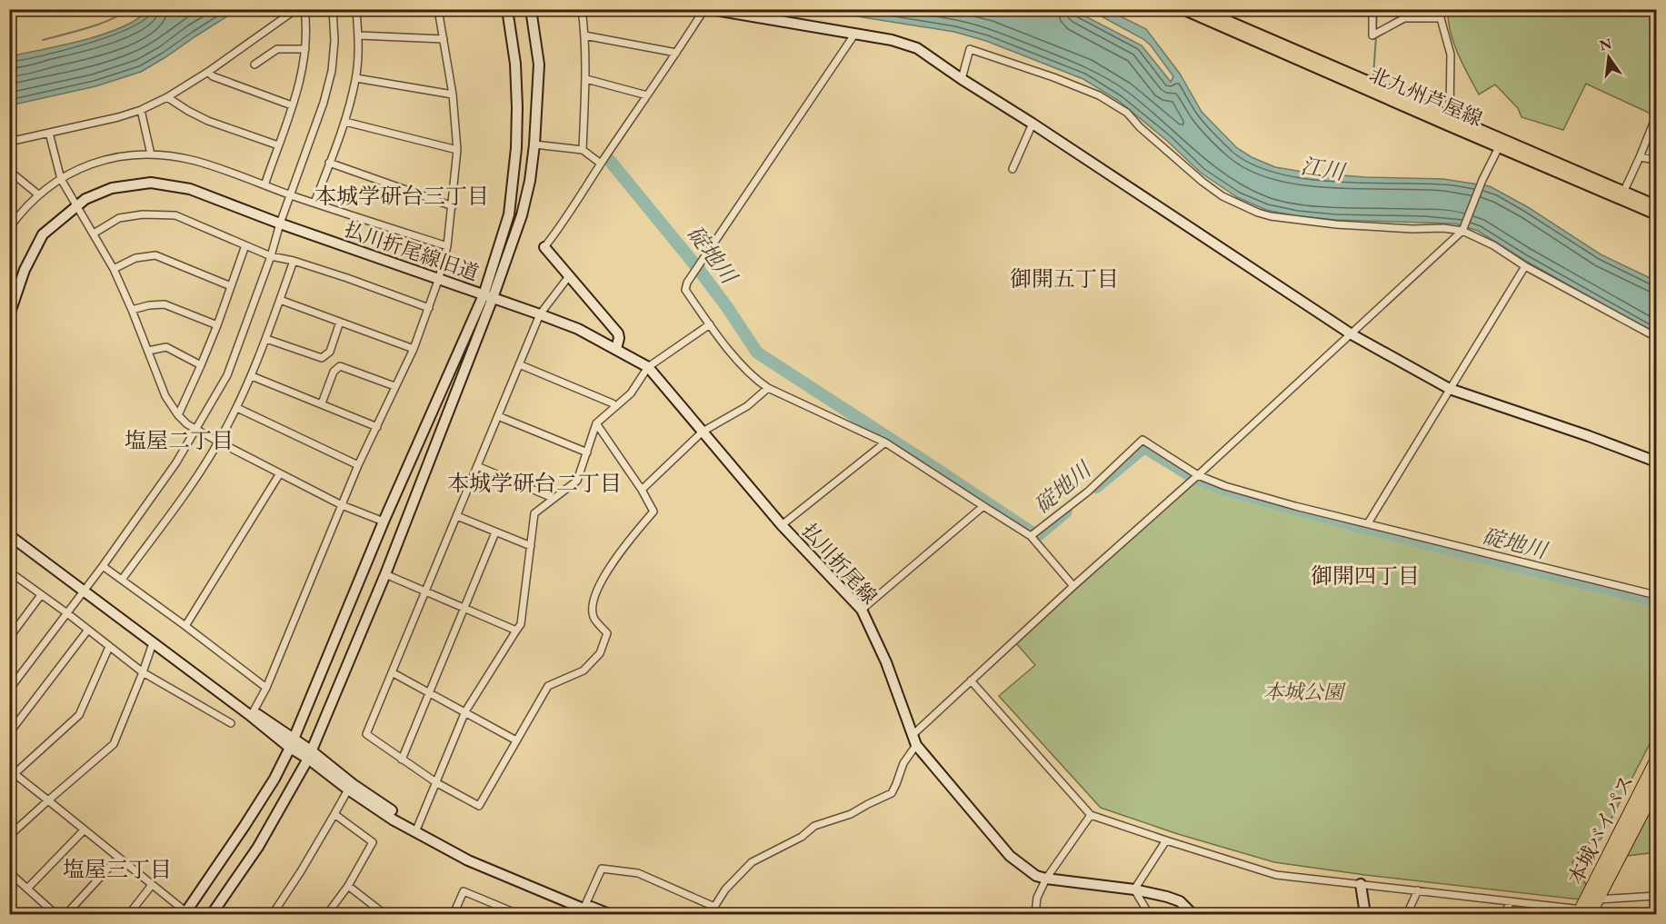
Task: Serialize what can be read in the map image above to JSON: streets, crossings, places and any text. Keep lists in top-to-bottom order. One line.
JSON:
{"streets":{"highway":["本城バイパス"],"main road":["北九州芦屋線"],"street":["払川折尾線旧道","払川折尾線"]},"crossings":[["払川折尾線旧道","払川折尾線"]],"districts":["本城学研台三丁目","御開五丁目","塩屋二丁目","本城学研台二丁目","御開四丁目","塩屋三丁目"],"water":["江川","碇地川"],"parks":["本城公園"],"north":"top"}
